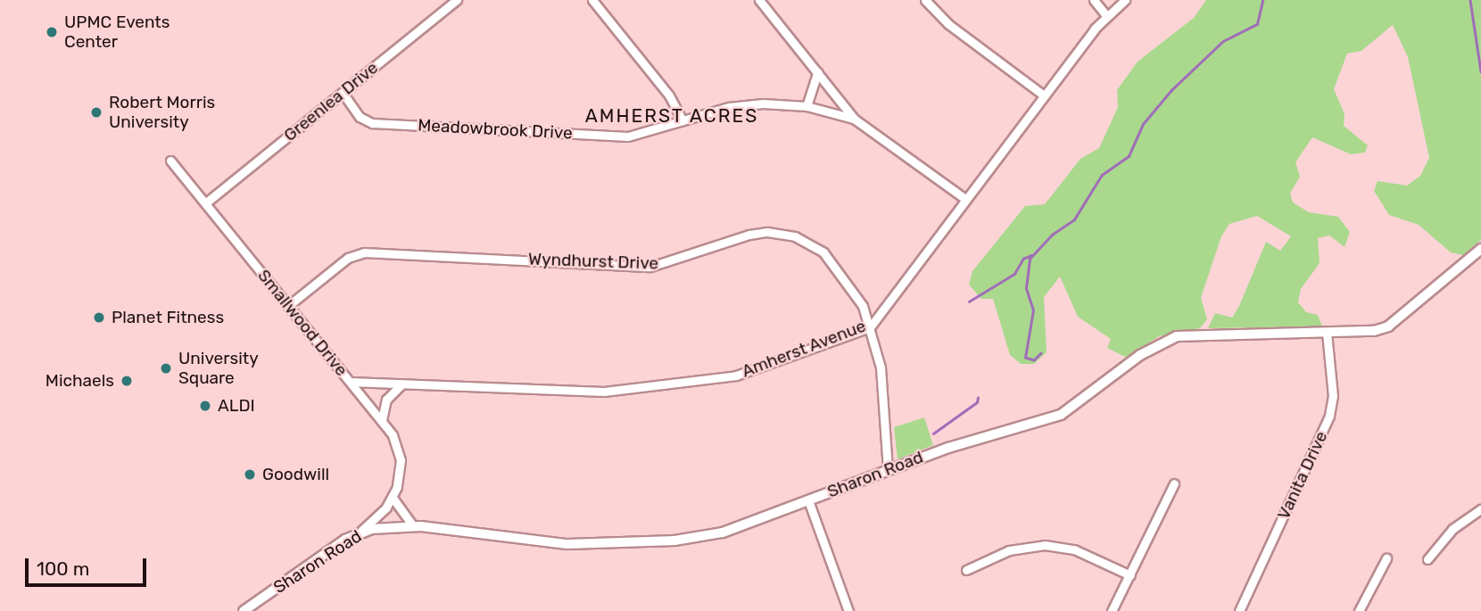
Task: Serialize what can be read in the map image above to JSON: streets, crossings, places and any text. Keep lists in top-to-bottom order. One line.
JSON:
{"streets":{"street":["Greenlea Drive","Meadowbrook Drive","Wyndhurst Drive","Smallwood Drive","Amherst Avenue","Sharon Road","Vanita Drive"]},"crossings":[["Greenlea Drive","Meadowbrook Drive"],["Greenlea Drive","Smallwood Drive"],["Meadowbrook Drive","Amherst Avenue"],["Wyndhurst Drive","Smallwood Drive"],["Wyndhurst Drive","Amherst Avenue"],["Wyndhurst Drive","Sharon Road"],["Smallwood Drive","Amherst Avenue"],["Sharon Road","Vanita Drive"]],"districts":["AMHERST ACRES"],"places":["UPMC Events Center","Robert Morris University","Planet Fitness","University Square","Michaels","ALDI","Goodwill"],"scale_bar":"100 m"}
